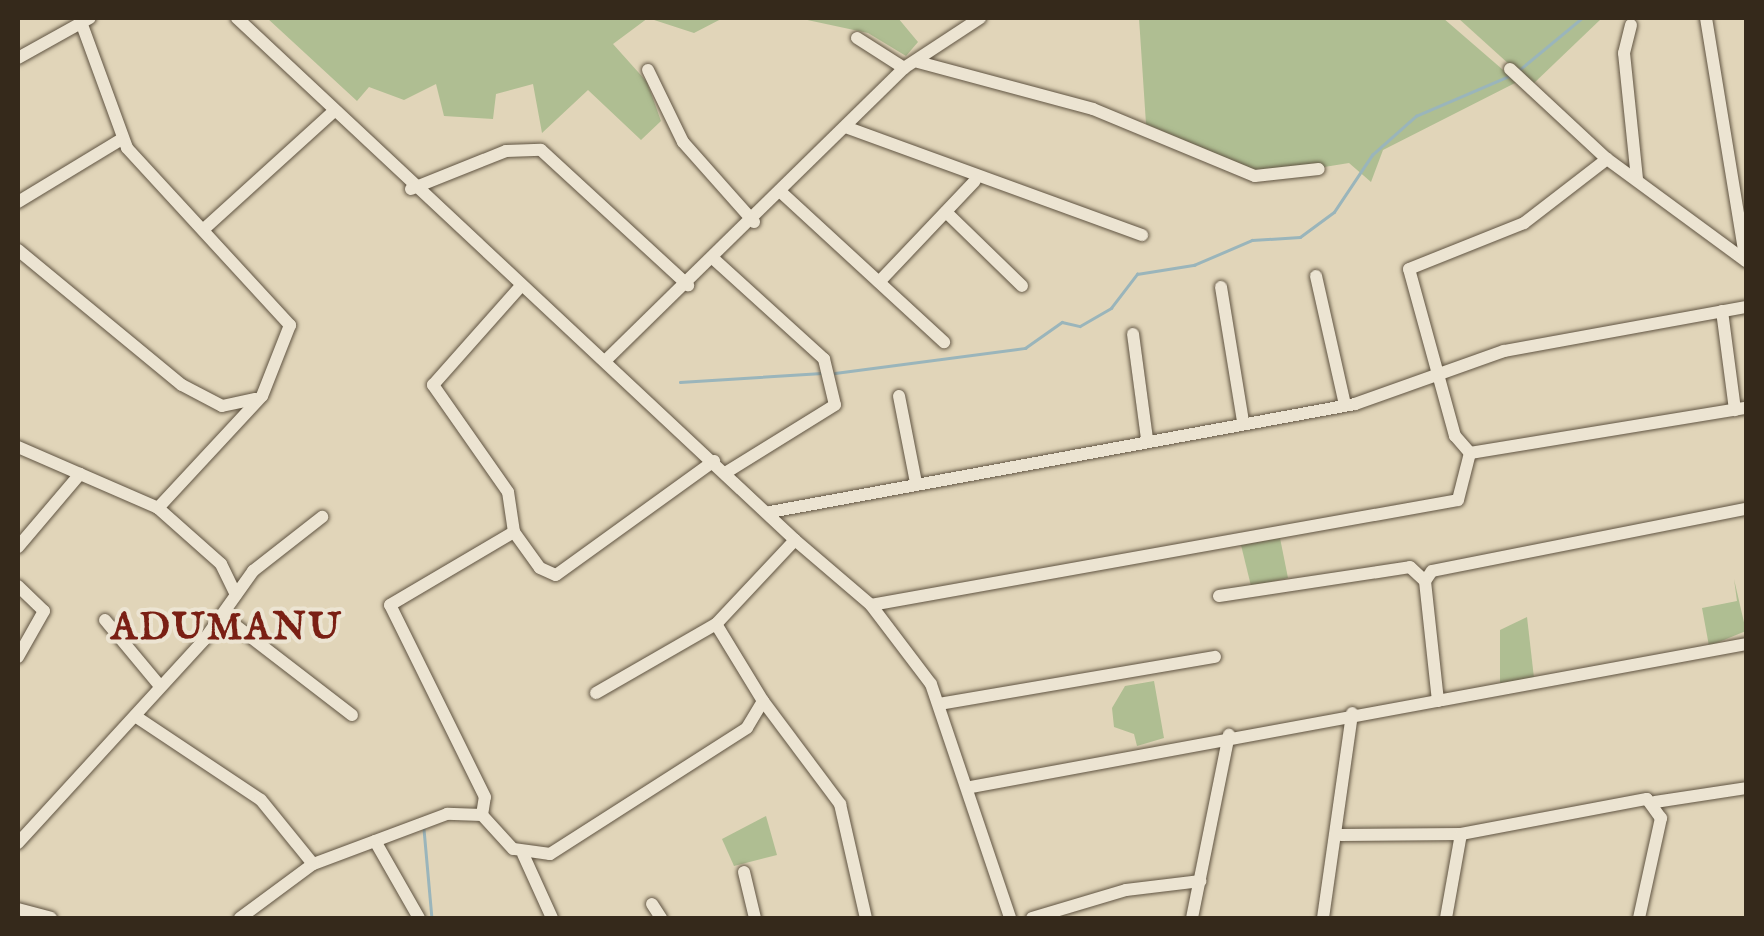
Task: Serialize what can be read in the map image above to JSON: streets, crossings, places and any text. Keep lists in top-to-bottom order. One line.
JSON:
{"districts":["ADUMANU"]}
